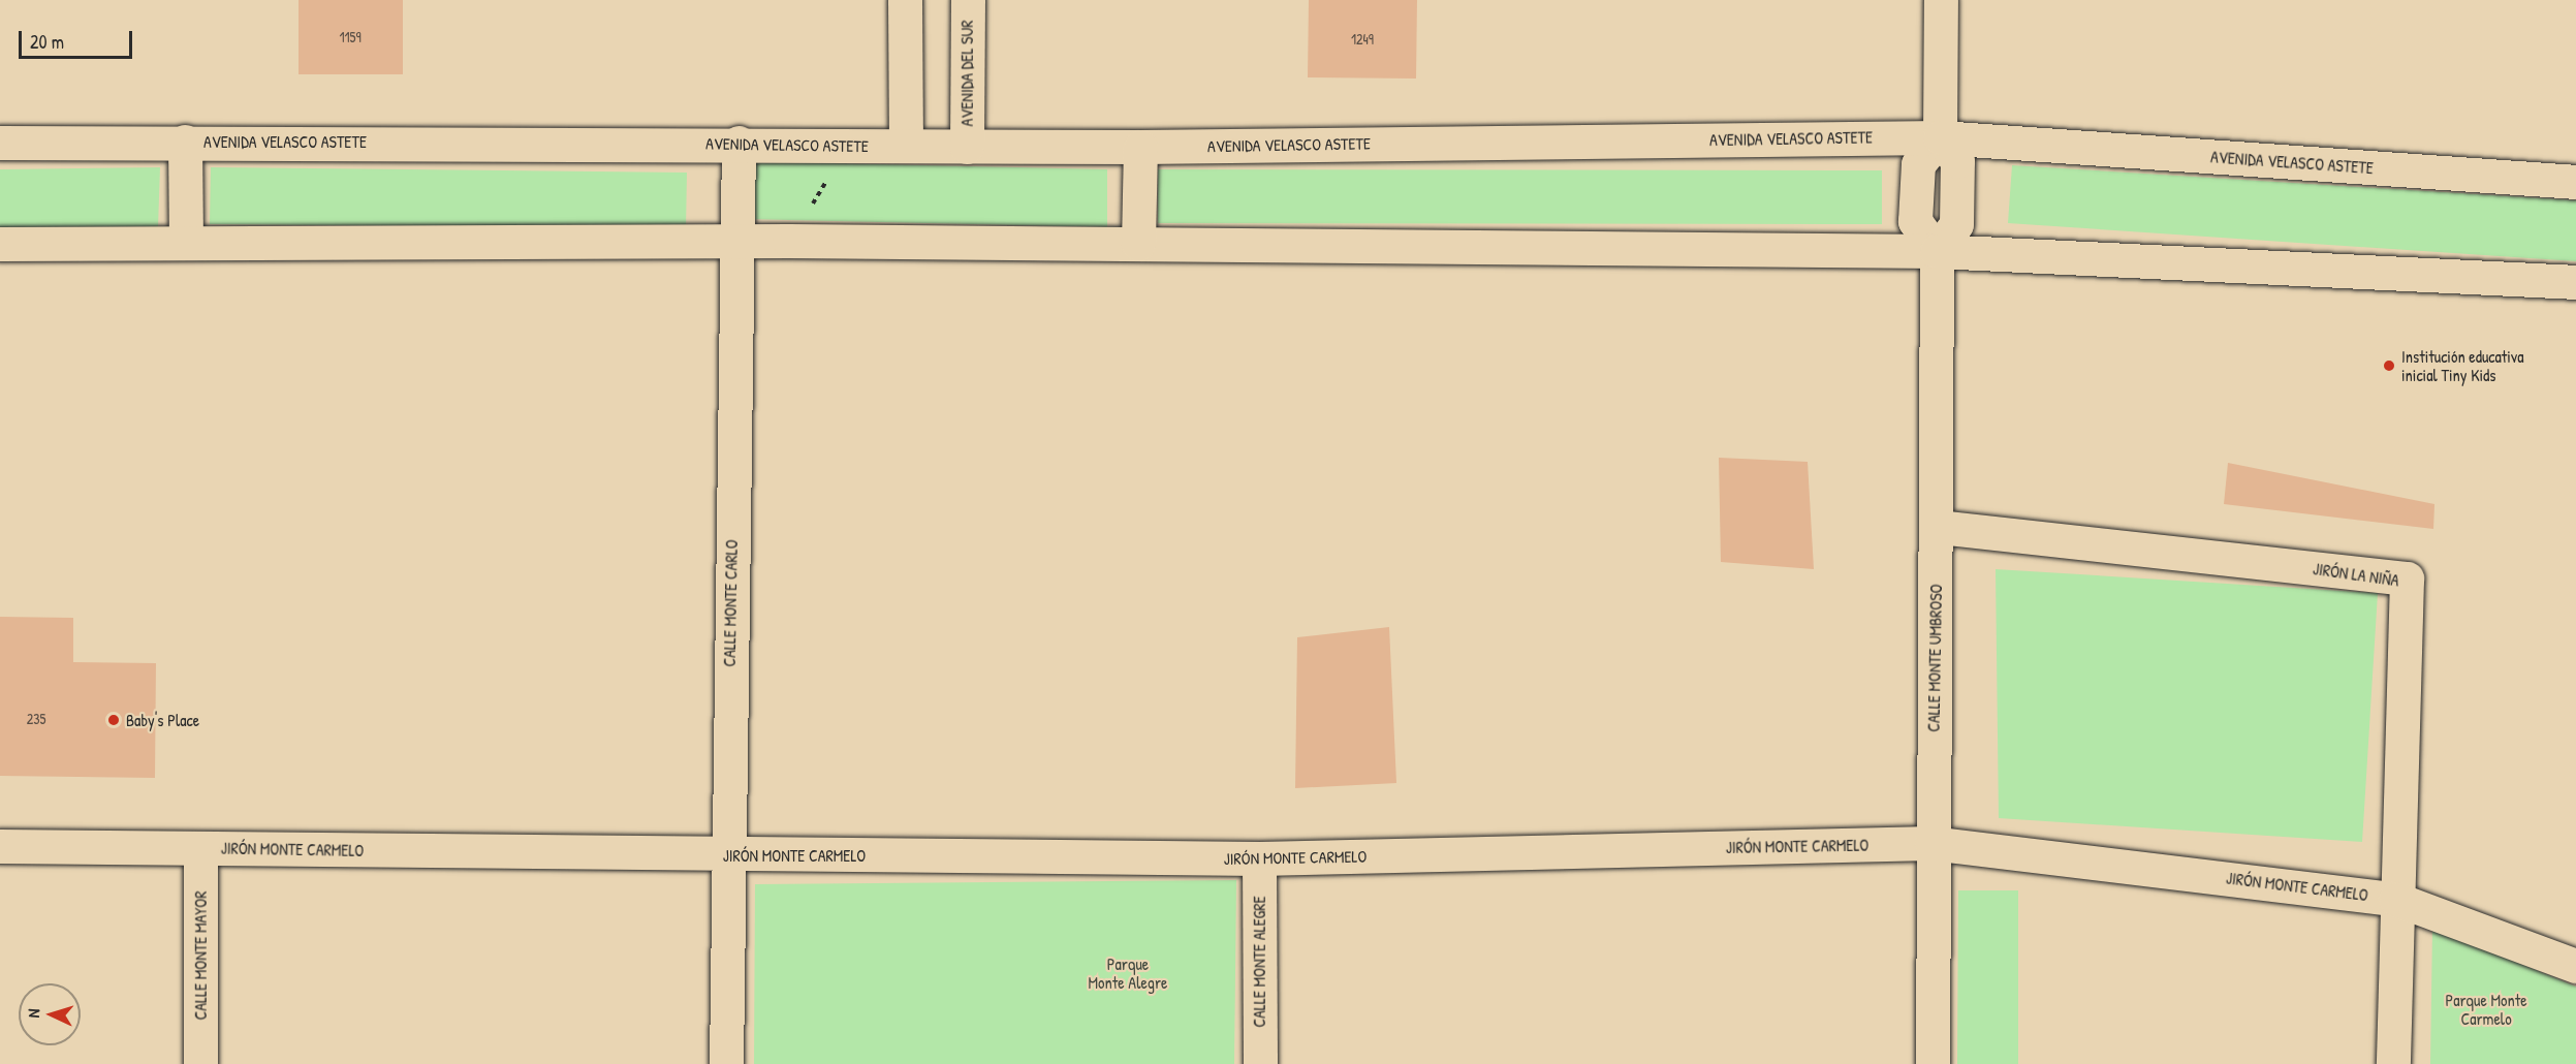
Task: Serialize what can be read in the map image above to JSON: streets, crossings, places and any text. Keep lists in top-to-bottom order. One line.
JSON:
{"streets":{"street":["AVENIDA DEL SUR","AVENIDA VELASCO ASTETE","JIRÓN LA NIÑA","CALLE MONTE CARLO","CALLE MONTE UMBROSO","JIRÓN MONTE CARMELO","CALLE MONTE MAYOR","CALLE MONTE ALEGRE"]},"crossings":[["AVENIDA DEL SUR","AVENIDA VELASCO ASTETE"],["AVENIDA VELASCO ASTETE","CALLE MONTE CARLO"],["JIRÓN LA NIÑA","CALLE MONTE UMBROSO"],["JIRÓN LA NIÑA","JIRÓN MONTE CARMELO"],["CALLE MONTE CARLO","JIRÓN MONTE CARMELO"],["CALLE MONTE UMBROSO","JIRÓN MONTE CARMELO"],["JIRÓN MONTE CARMELO","CALLE MONTE MAYOR"],["JIRÓN MONTE CARMELO","CALLE MONTE ALEGRE"]],"parks":["Parque Monte Alegre","Parque Monte Carmelo"],"places":["Institución educativa inicial Tiny Kids","Baby's Place"],"house_numbers":["1159","1249","235"],"scale_bar":"20 m","north":"left"}
